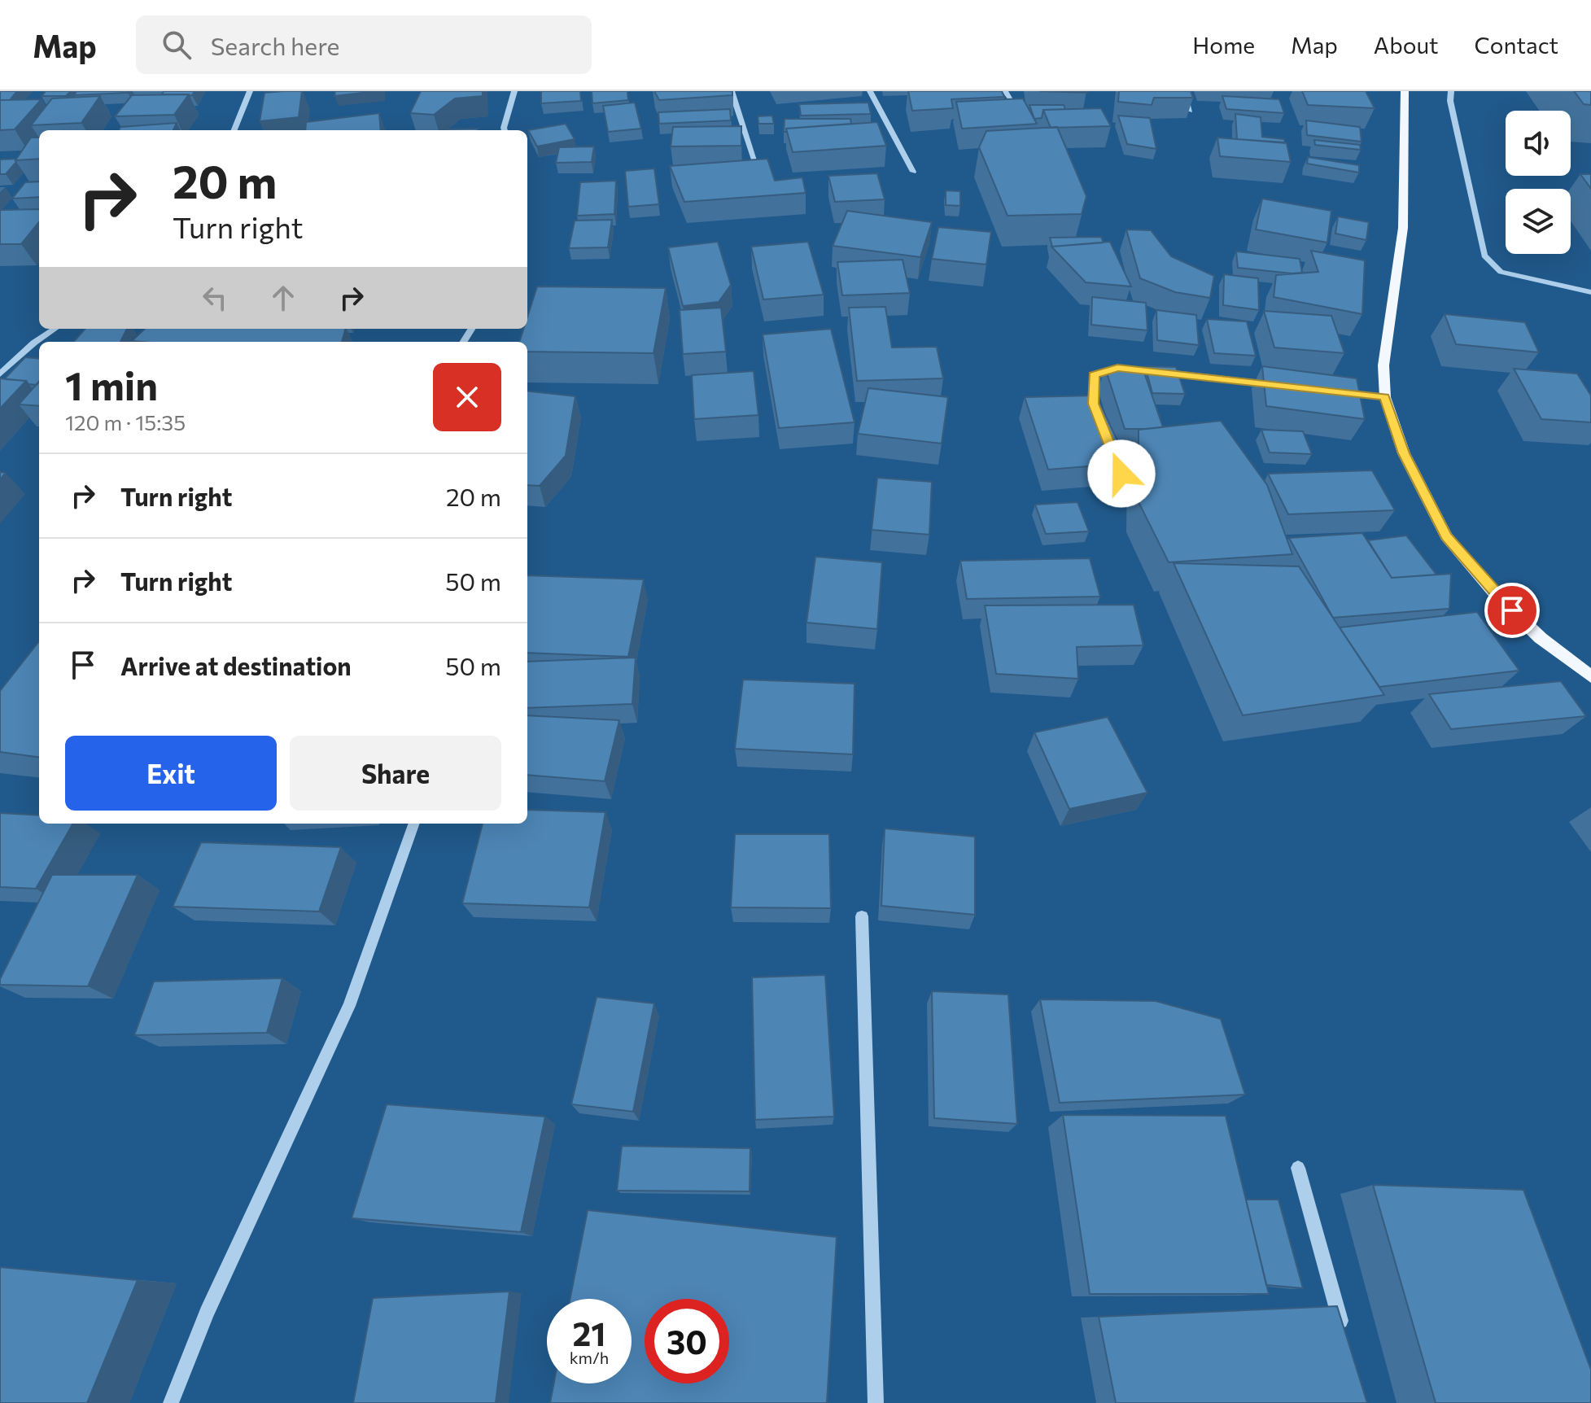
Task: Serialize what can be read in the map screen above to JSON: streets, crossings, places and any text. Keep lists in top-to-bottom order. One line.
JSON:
{"page":{"header":"Map","search":"Search here","nav":["Home","Map","About","Contact"],"turn":["20 m","Turn right"],"heading":["1 min","120 m · 15:35"],"list":[{"name":"Turn right","value":"20 m"},{"name":"Turn right","value":"50 m"},{"name":"Arrive at destination","value":"50 m"}],"buttons":["Exit","Share"],"speed":"21 km/h","limit":"30"}}
